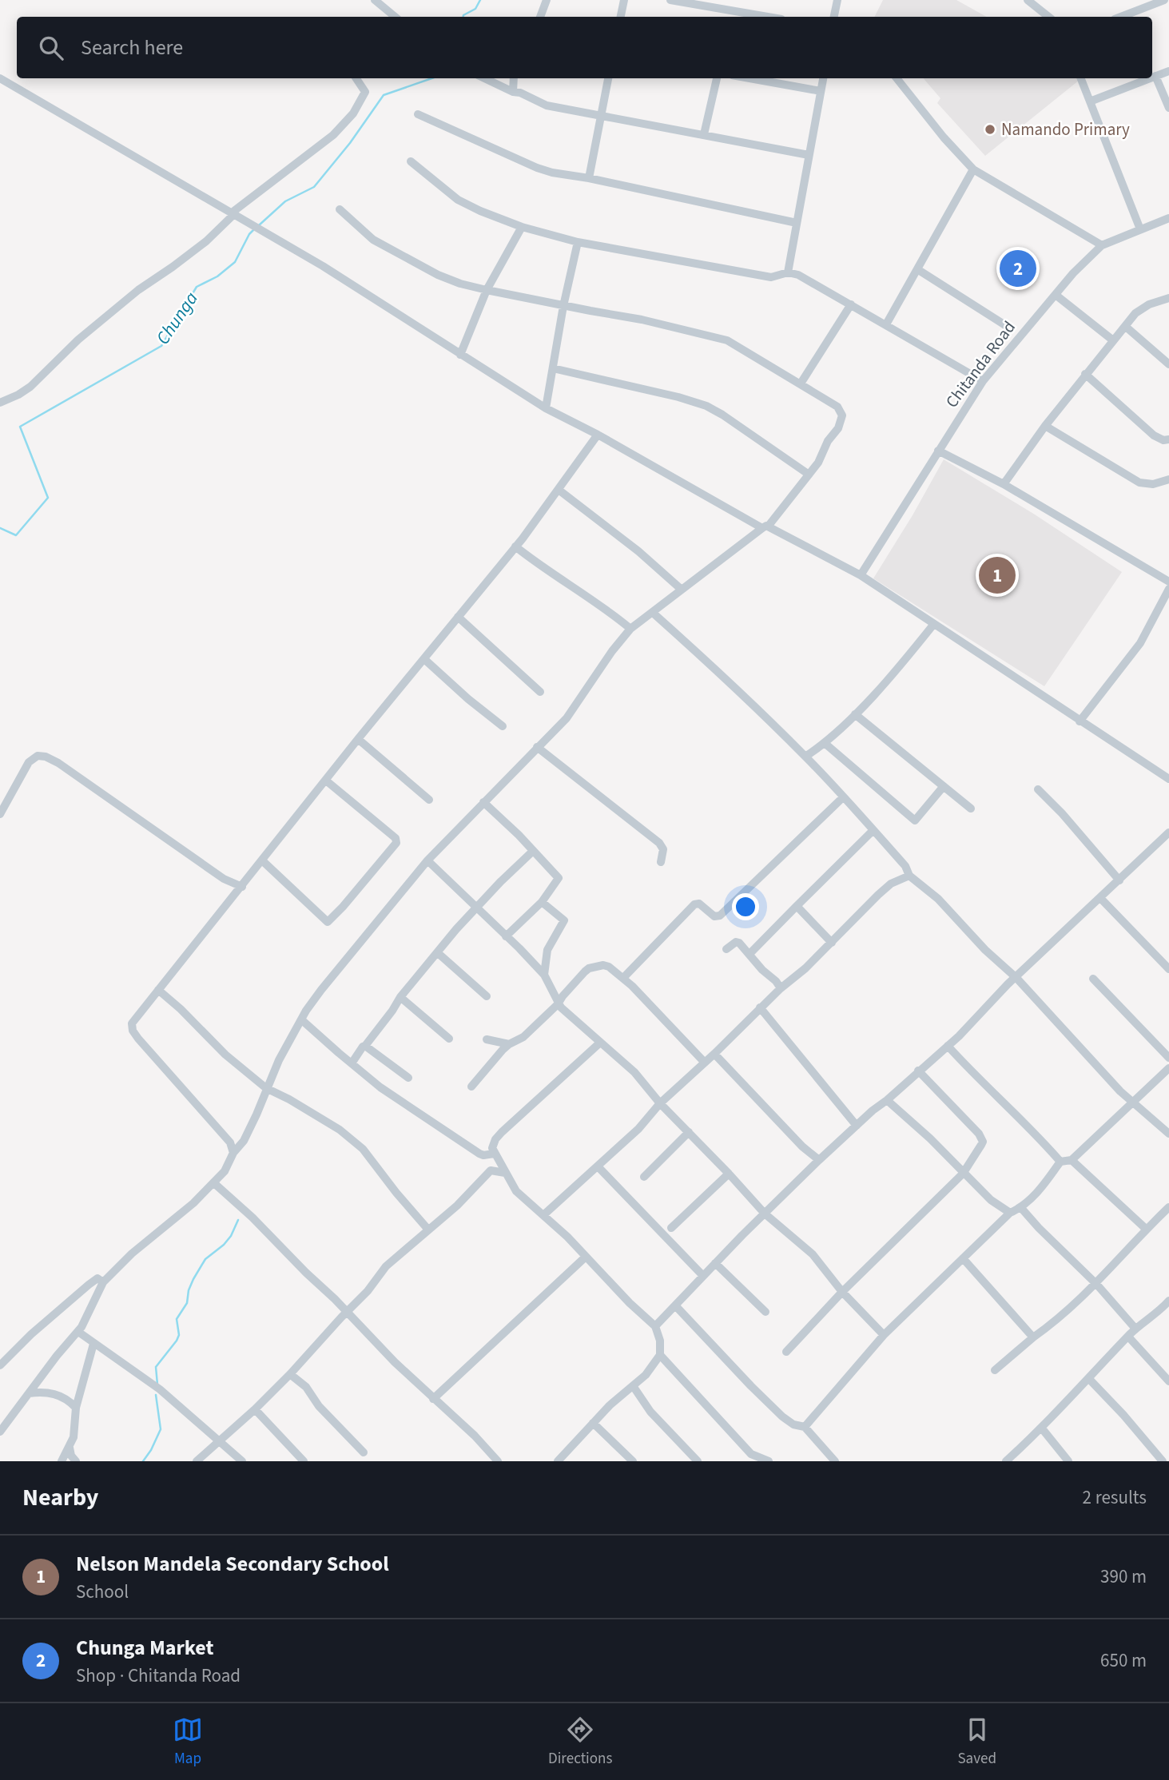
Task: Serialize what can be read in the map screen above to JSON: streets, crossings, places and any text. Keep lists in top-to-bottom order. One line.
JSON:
{"streets":{"street":["Chitanda Road"]},"water":["Chunga"],"places":["Namando Primary"],"page":{"search":"Search here","pins":["2","1"],"heading":["Nearby","2 results"],"list":[{"mark":"1","name":"Nelson Mandela Secondary School","note":"School","value":"390 m"},{"mark":"2","name":"Chunga Market","note":"Shop · Chitanda Road","value":"650 m"}],"nav":["Map","Directions","Saved"]}}
